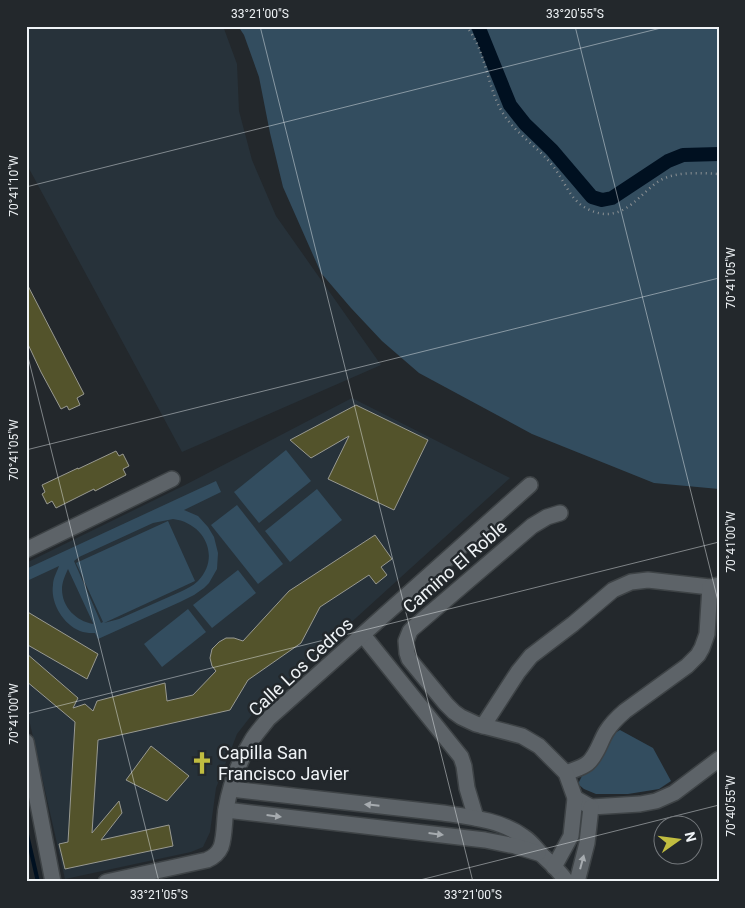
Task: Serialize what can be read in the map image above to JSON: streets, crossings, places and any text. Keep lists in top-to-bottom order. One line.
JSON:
{"streets":{"street":["Camino El Roble","Calle Los Cedros"]},"places":{"church":["Capilla San Francisco Javier"]},"north":"right","coordinates":["33°21'00\"S","33°20'55\"S","70°41'10\"W","70°41'05\"W","70°41'00\"W","70°40'55\"W","33°21'05\"S"]}
